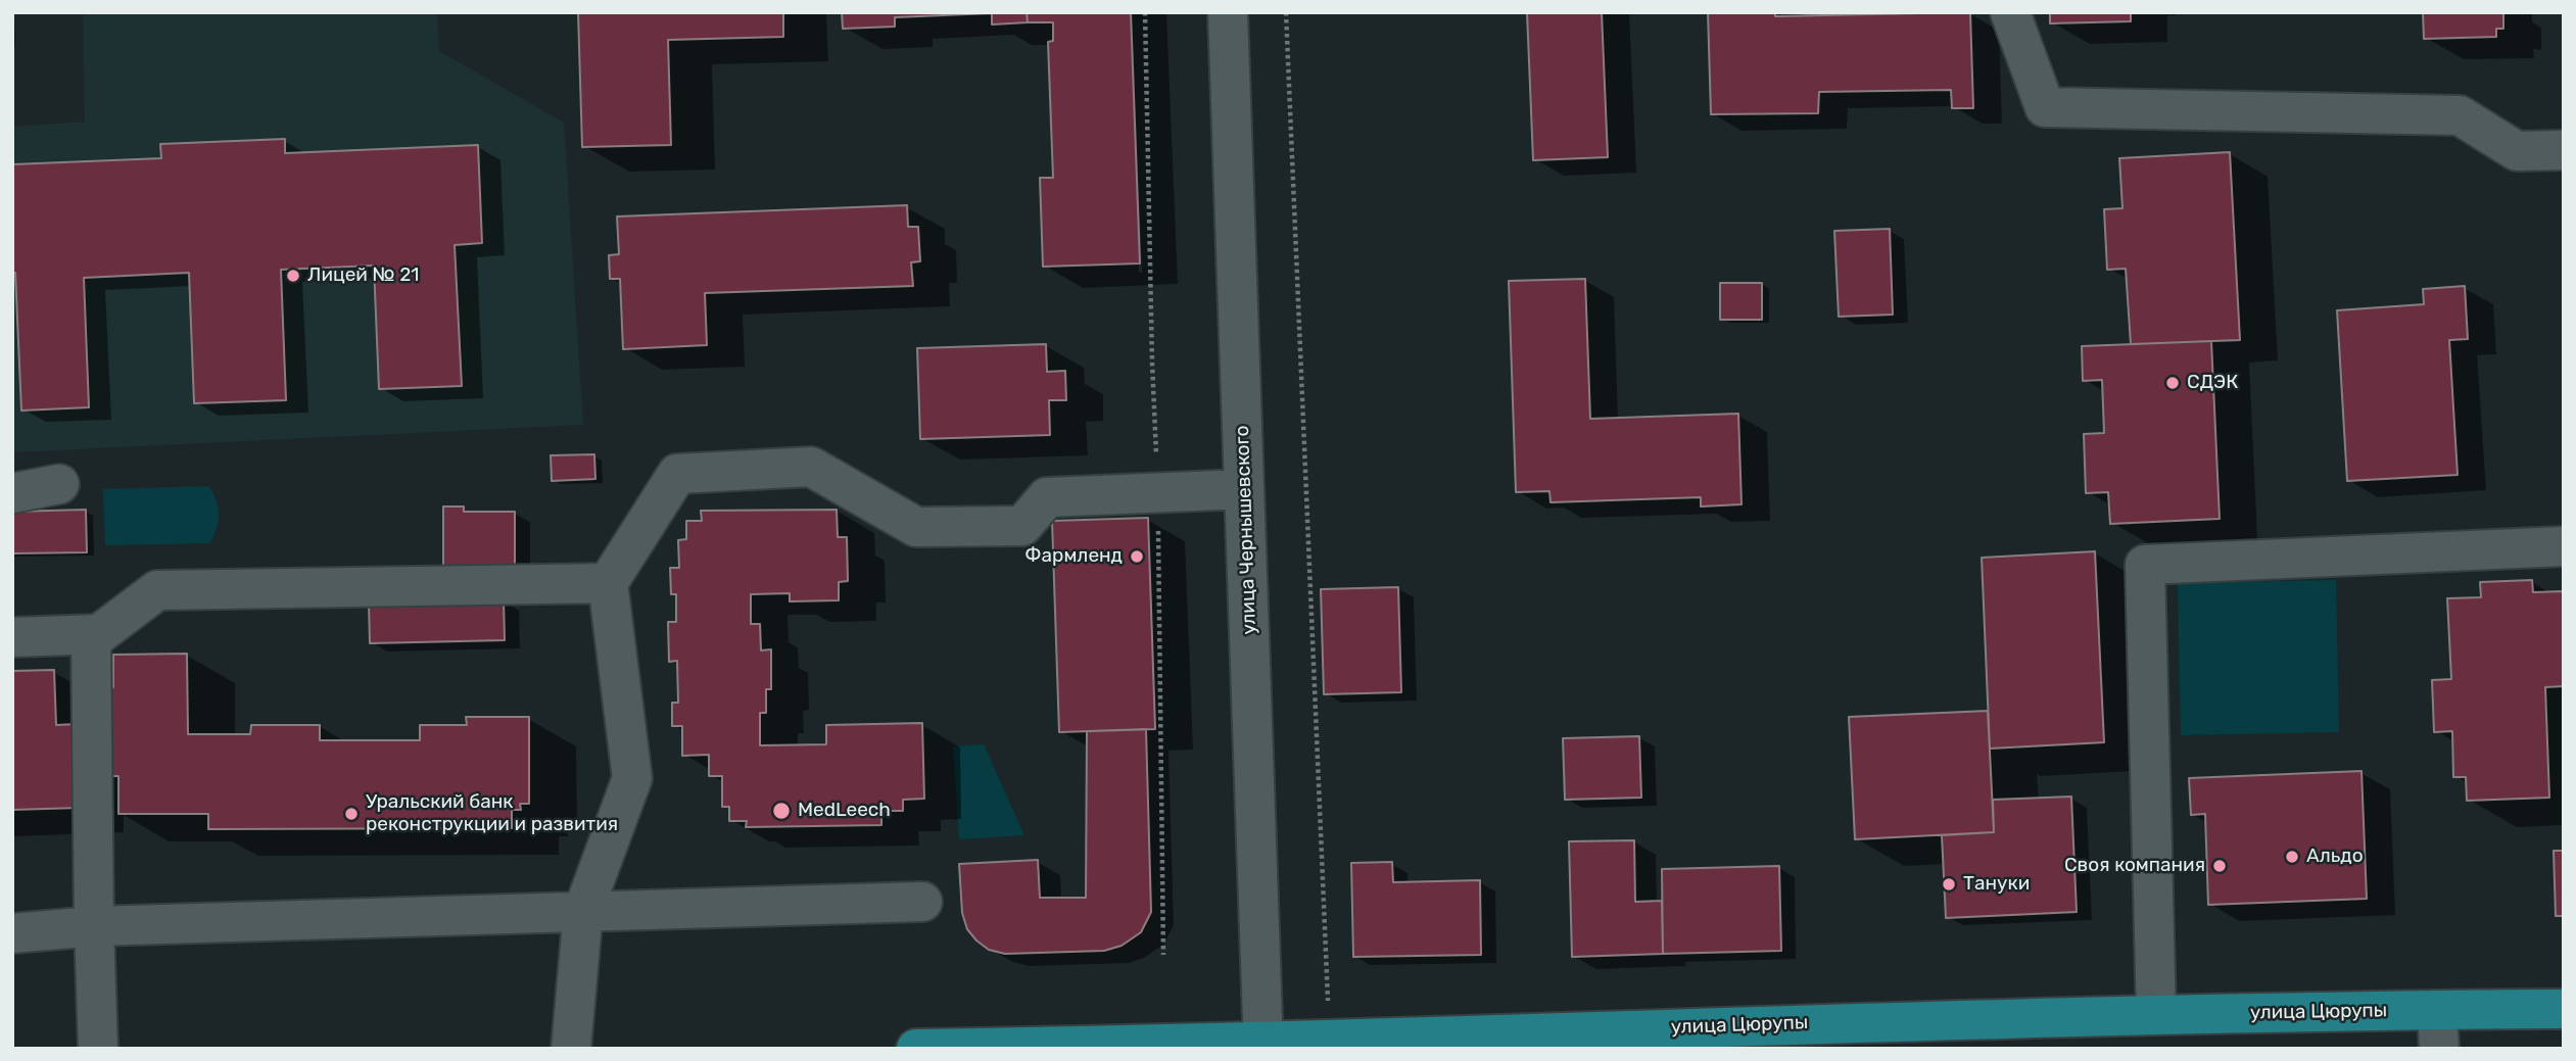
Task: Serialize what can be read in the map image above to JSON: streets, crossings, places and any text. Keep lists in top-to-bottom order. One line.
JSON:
{"streets":{"main road":["улица Цюрупы"],"street":["улица Чернышевского"]},"crossings":[["улица Чернышевского","улица Цюрупы"]],"places":["Лицей № 21","СДЭК","Фармленд","MedLeech","Уральский банк реконструкции и развития","Альдо","Своя компания","Тануки"]}
